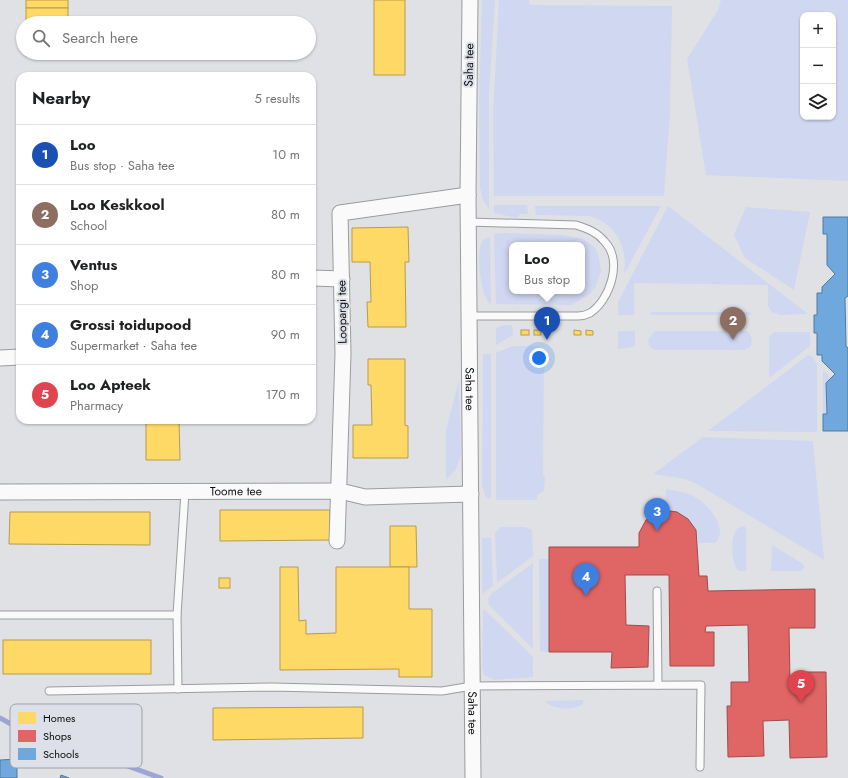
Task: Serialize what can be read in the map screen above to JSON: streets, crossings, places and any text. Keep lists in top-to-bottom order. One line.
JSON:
{"streets":{"street":["Saha tee","Loopargi tee","Toome tee"]},"crossings":[["Saha tee","Loopargi tee"],["Saha tee","Toome tee"],["Loopargi tee","Toome tee"]],"legend":["Homes","Shops","Schools"],"page":{"map_buttons":["+","−"],"search":"Search here","heading":["Nearby","5 results"],"list":[{"mark":"1","name":"Loo","note":"Bus stop · Saha tee","value":"10 m"},{"mark":"2","name":"Loo Keskkool","note":"School","value":"80 m"},{"mark":"3","name":"Ventus","note":"Shop","value":"80 m"},{"mark":"4","name":"Grossi toidupood","note":"Supermarket · Saha tee","value":"90 m"},{"mark":"5","name":"Loo Apteek","note":"Pharmacy","value":"170 m"}],"popup":["Loo","Bus stop"],"pins":["1","2","3","4","5"]}}
